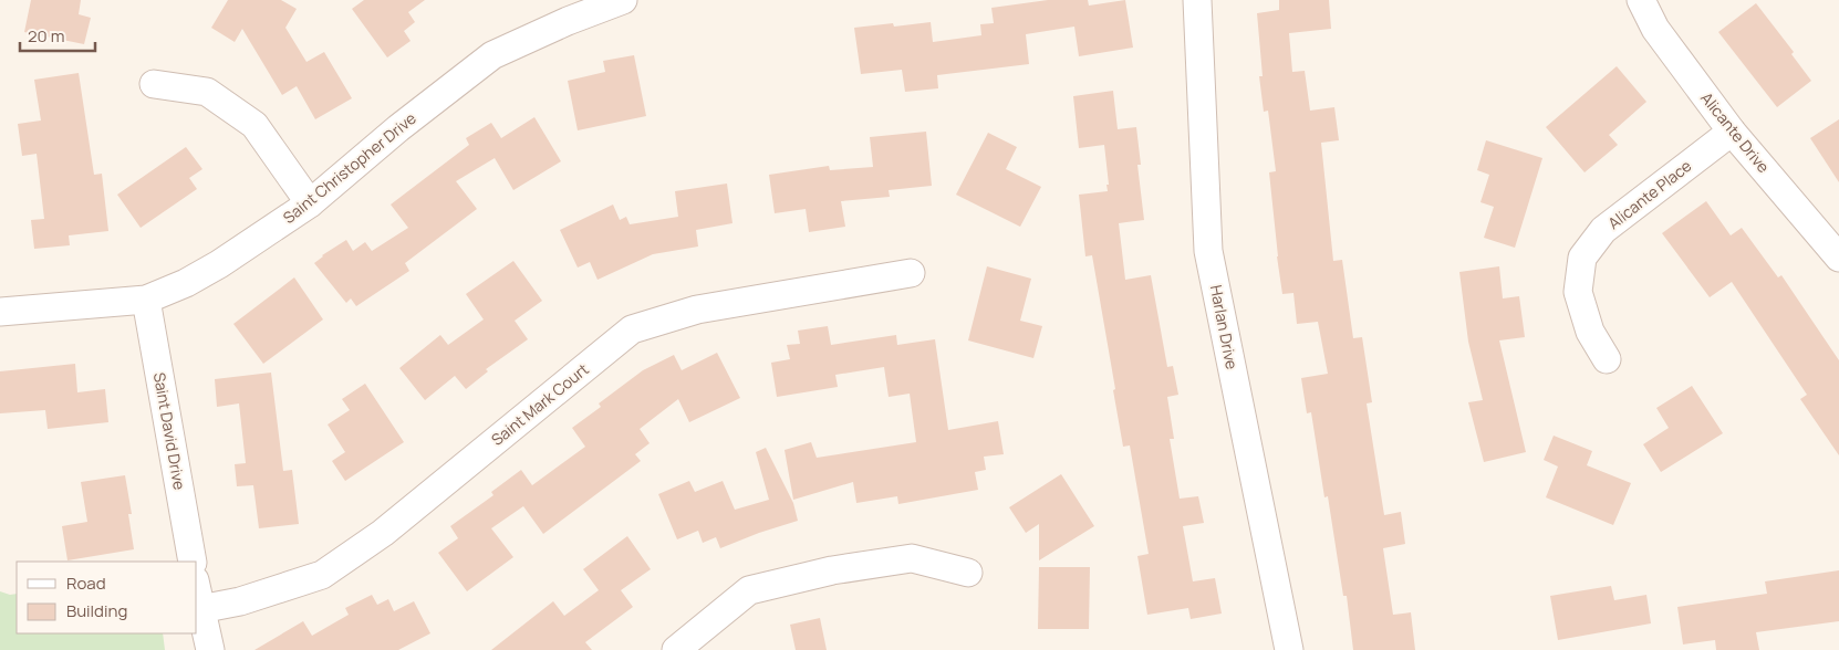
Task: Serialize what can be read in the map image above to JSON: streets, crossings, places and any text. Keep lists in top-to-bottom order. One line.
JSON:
{"streets":{"street":["Alicante Drive","Saint Christopher Drive","Alicante Place","Harlan Drive","Saint Mark Court","Saint David Drive"]},"crossings":[["Alicante Drive","Alicante Place"],["Saint Christopher Drive","Saint David Drive"]],"legend":["Road","Building"],"scale_bar":"20 m"}
